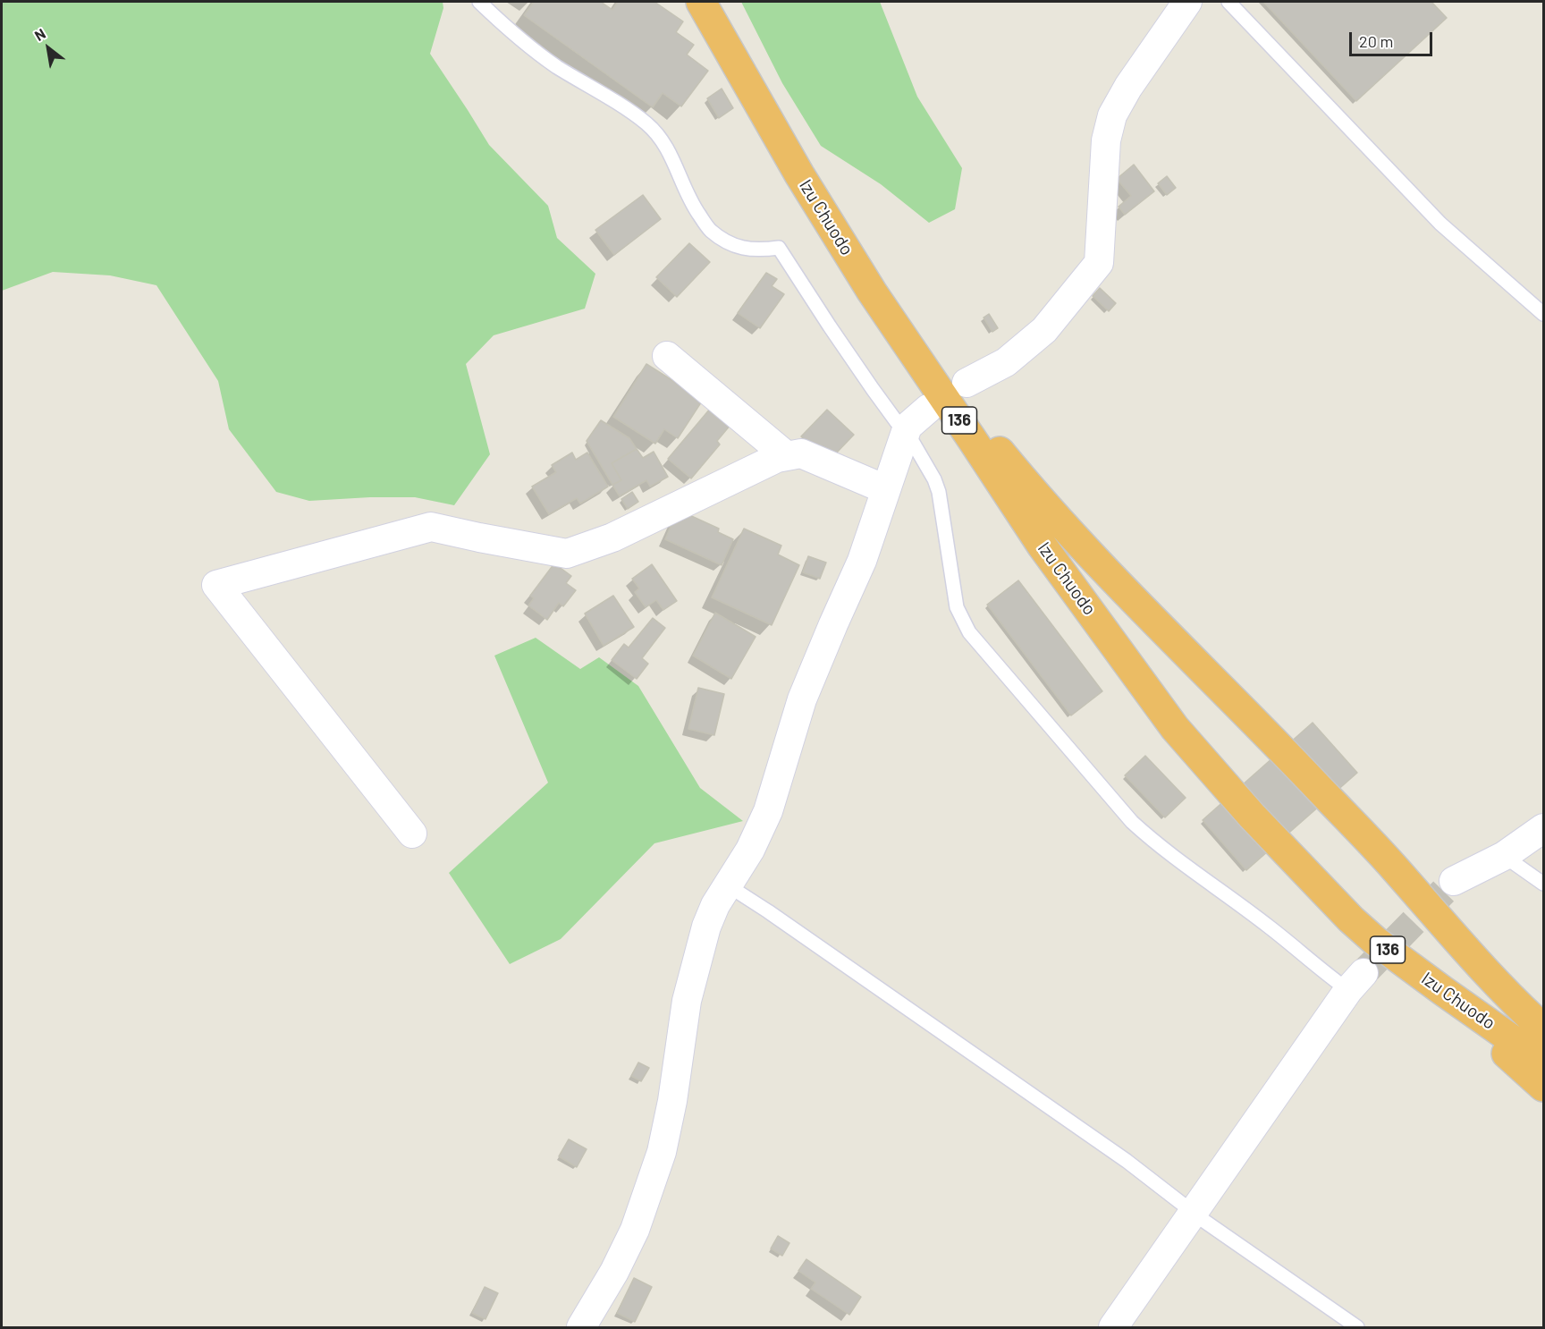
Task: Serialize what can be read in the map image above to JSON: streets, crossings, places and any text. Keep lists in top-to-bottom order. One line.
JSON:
{"streets":{"highway":["Izu Chuodo","136"]},"crossings":[["Izu Chuodo","136"]],"scale_bar":"20 m","north":"top left"}
